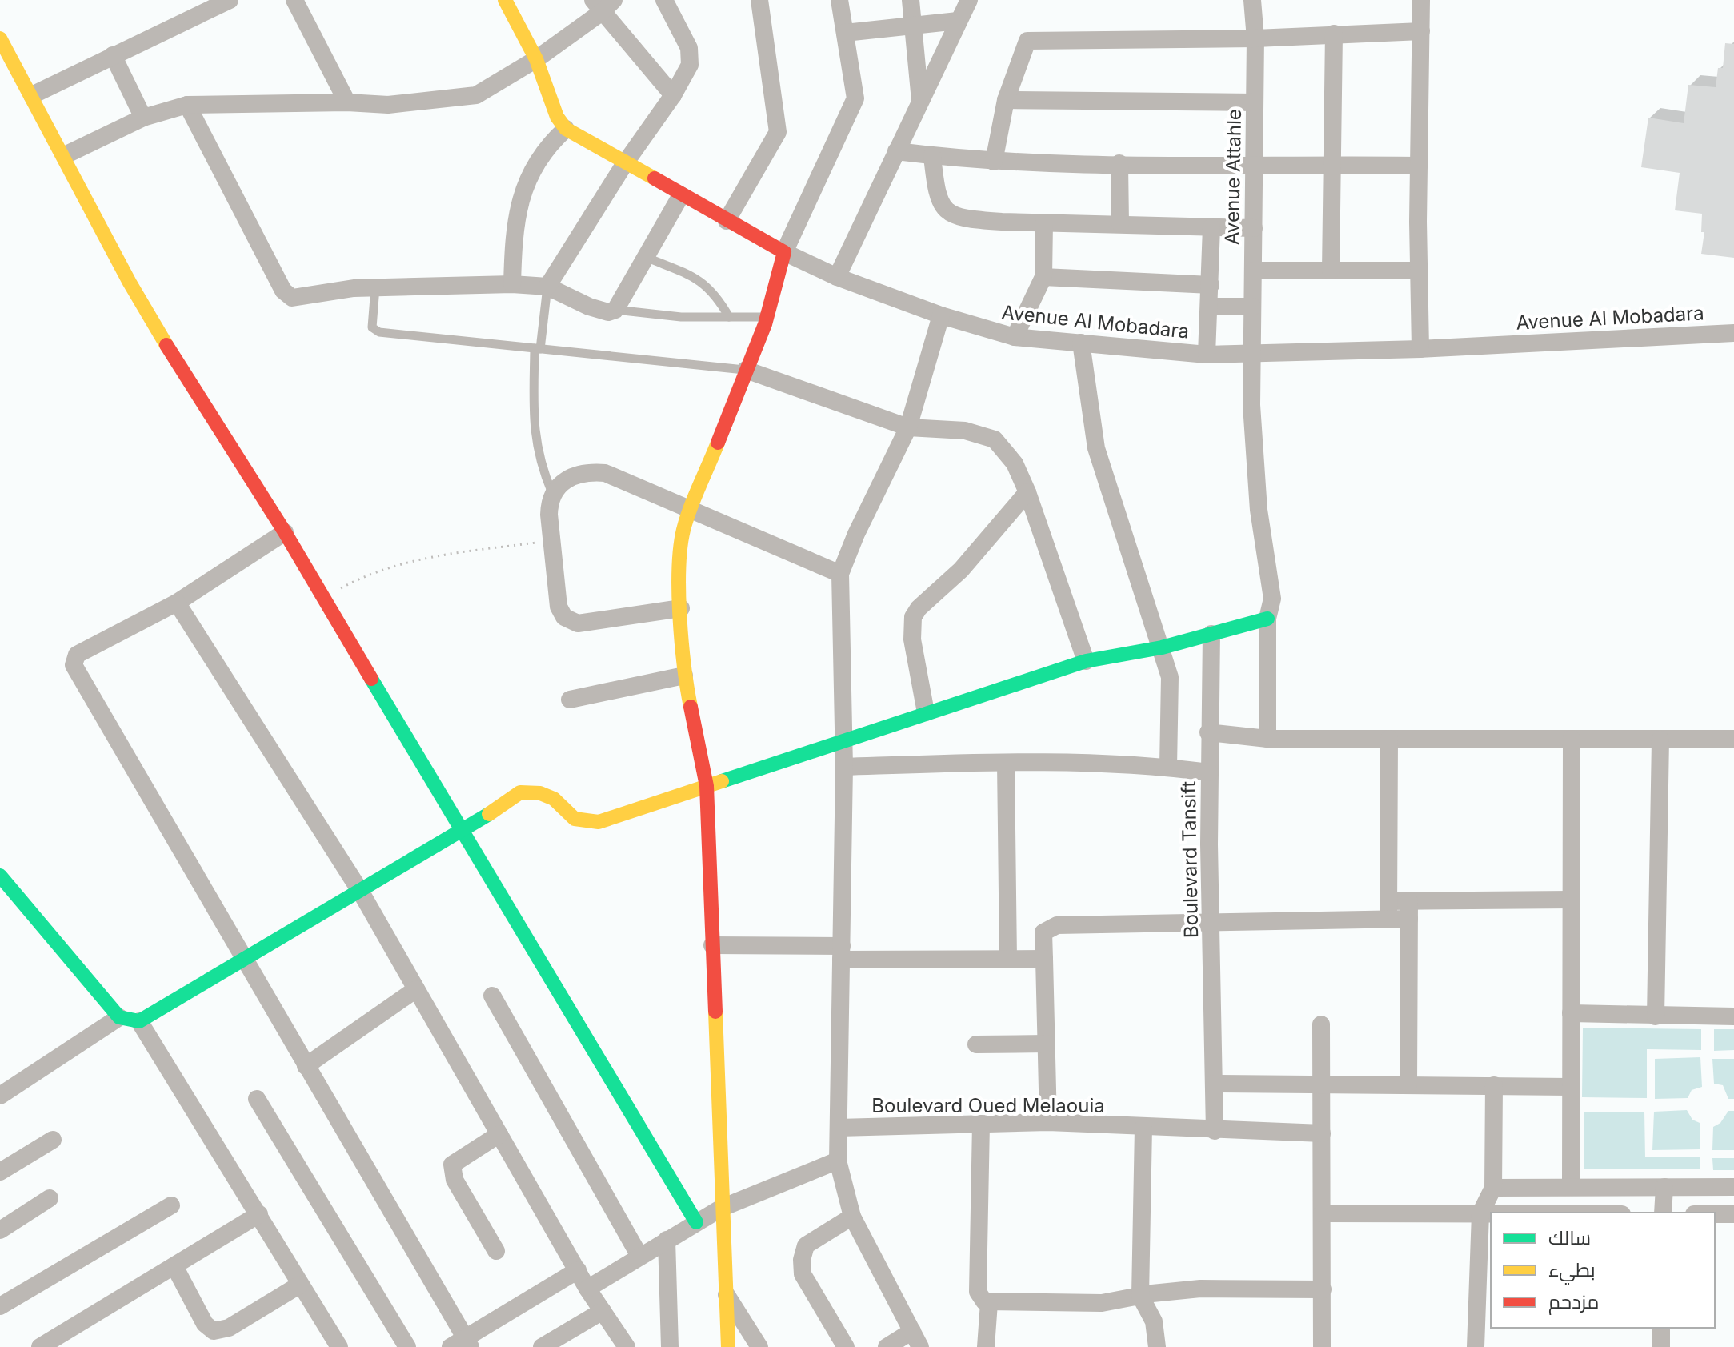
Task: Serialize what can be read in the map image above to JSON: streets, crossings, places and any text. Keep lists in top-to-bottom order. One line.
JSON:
{"streets":{"street":["Avenue Attahle","Avenue Al Mobadara","Boulevard Tansift","Boulevard Oued Melaouia"]},"crossings":[["Avenue Attahle","Avenue Al Mobadara"],["Boulevard Tansift","Boulevard Oued Melaouia"]],"legend":["سالك","بطيء","مزدحم"]}
